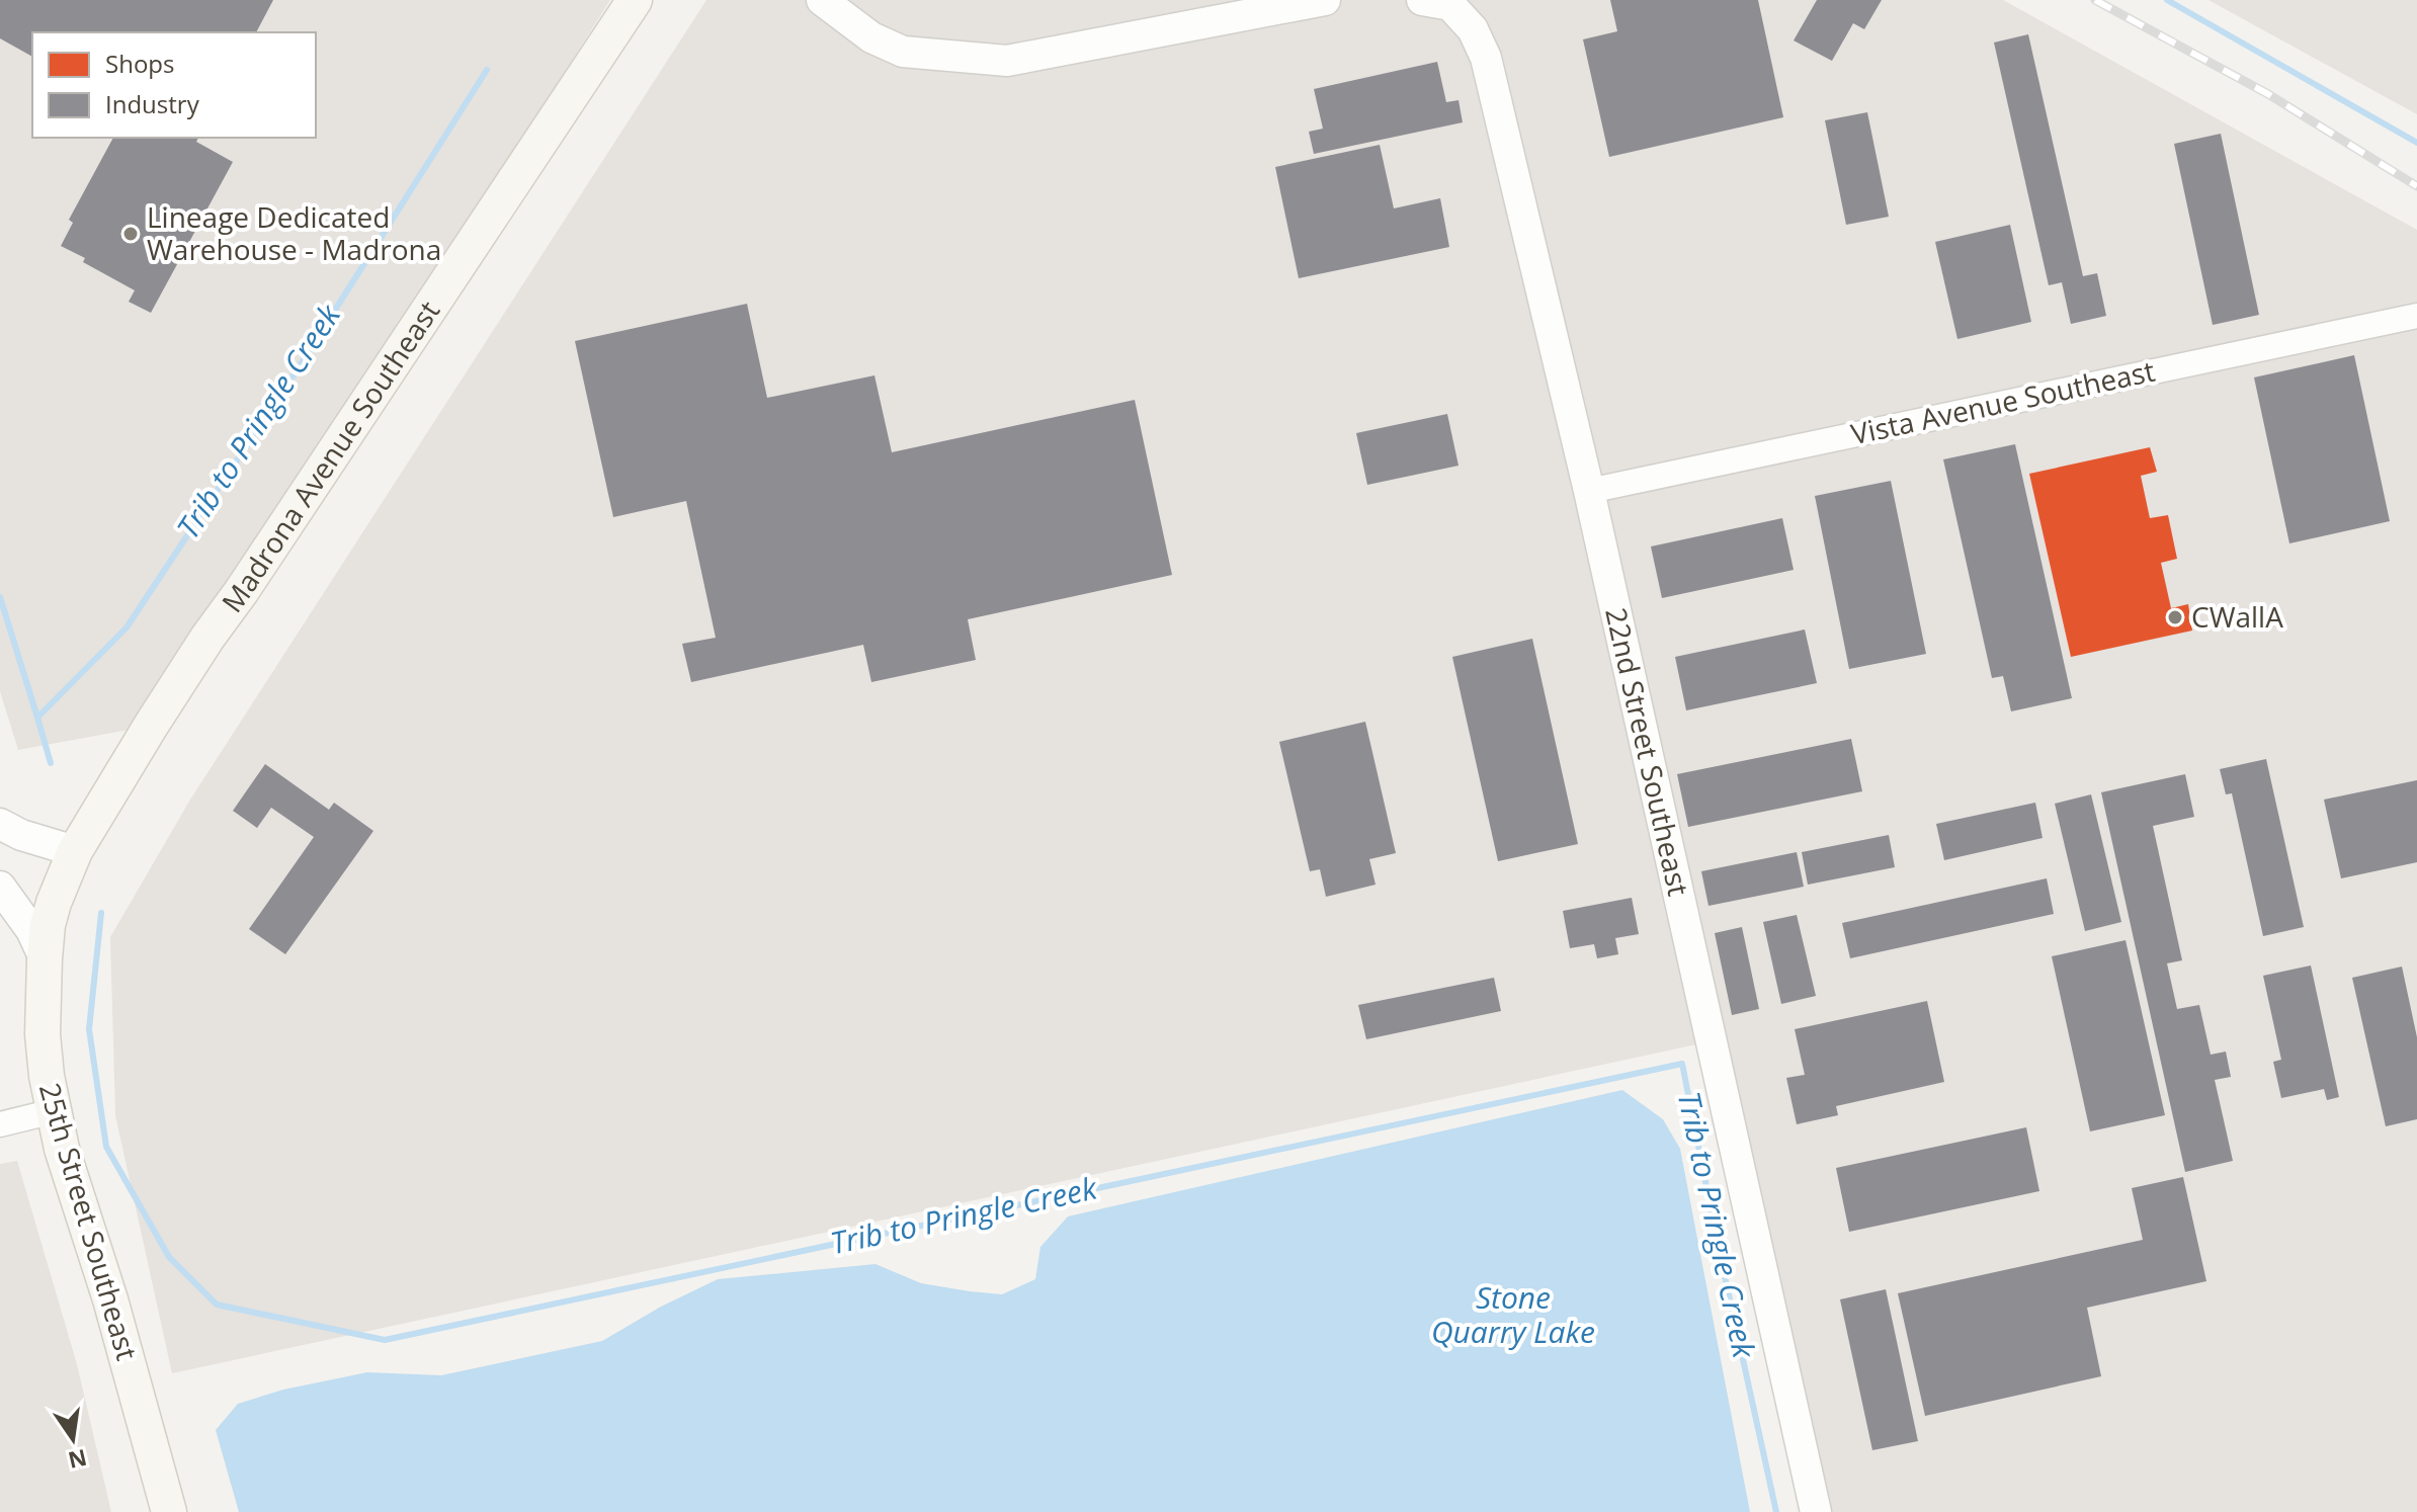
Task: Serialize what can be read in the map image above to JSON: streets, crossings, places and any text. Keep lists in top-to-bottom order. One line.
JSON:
{"streets":{"main road":["Madrona Avenue Southeast","25th Street Southeast"],"street":["Vista Avenue Southeast","22nd Street Southeast"]},"crossings":[["Vista Avenue Southeast","22nd Street Southeast"],["Madrona Avenue Southeast","25th Street Southeast"]],"water":["Trib to Pringle Creek","Stone Quarry Lake"],"places":["Lineage Dedicated Warehouse - Madrona","CWallA"],"legend":["Shops","Industry"],"north":"bottom"}
